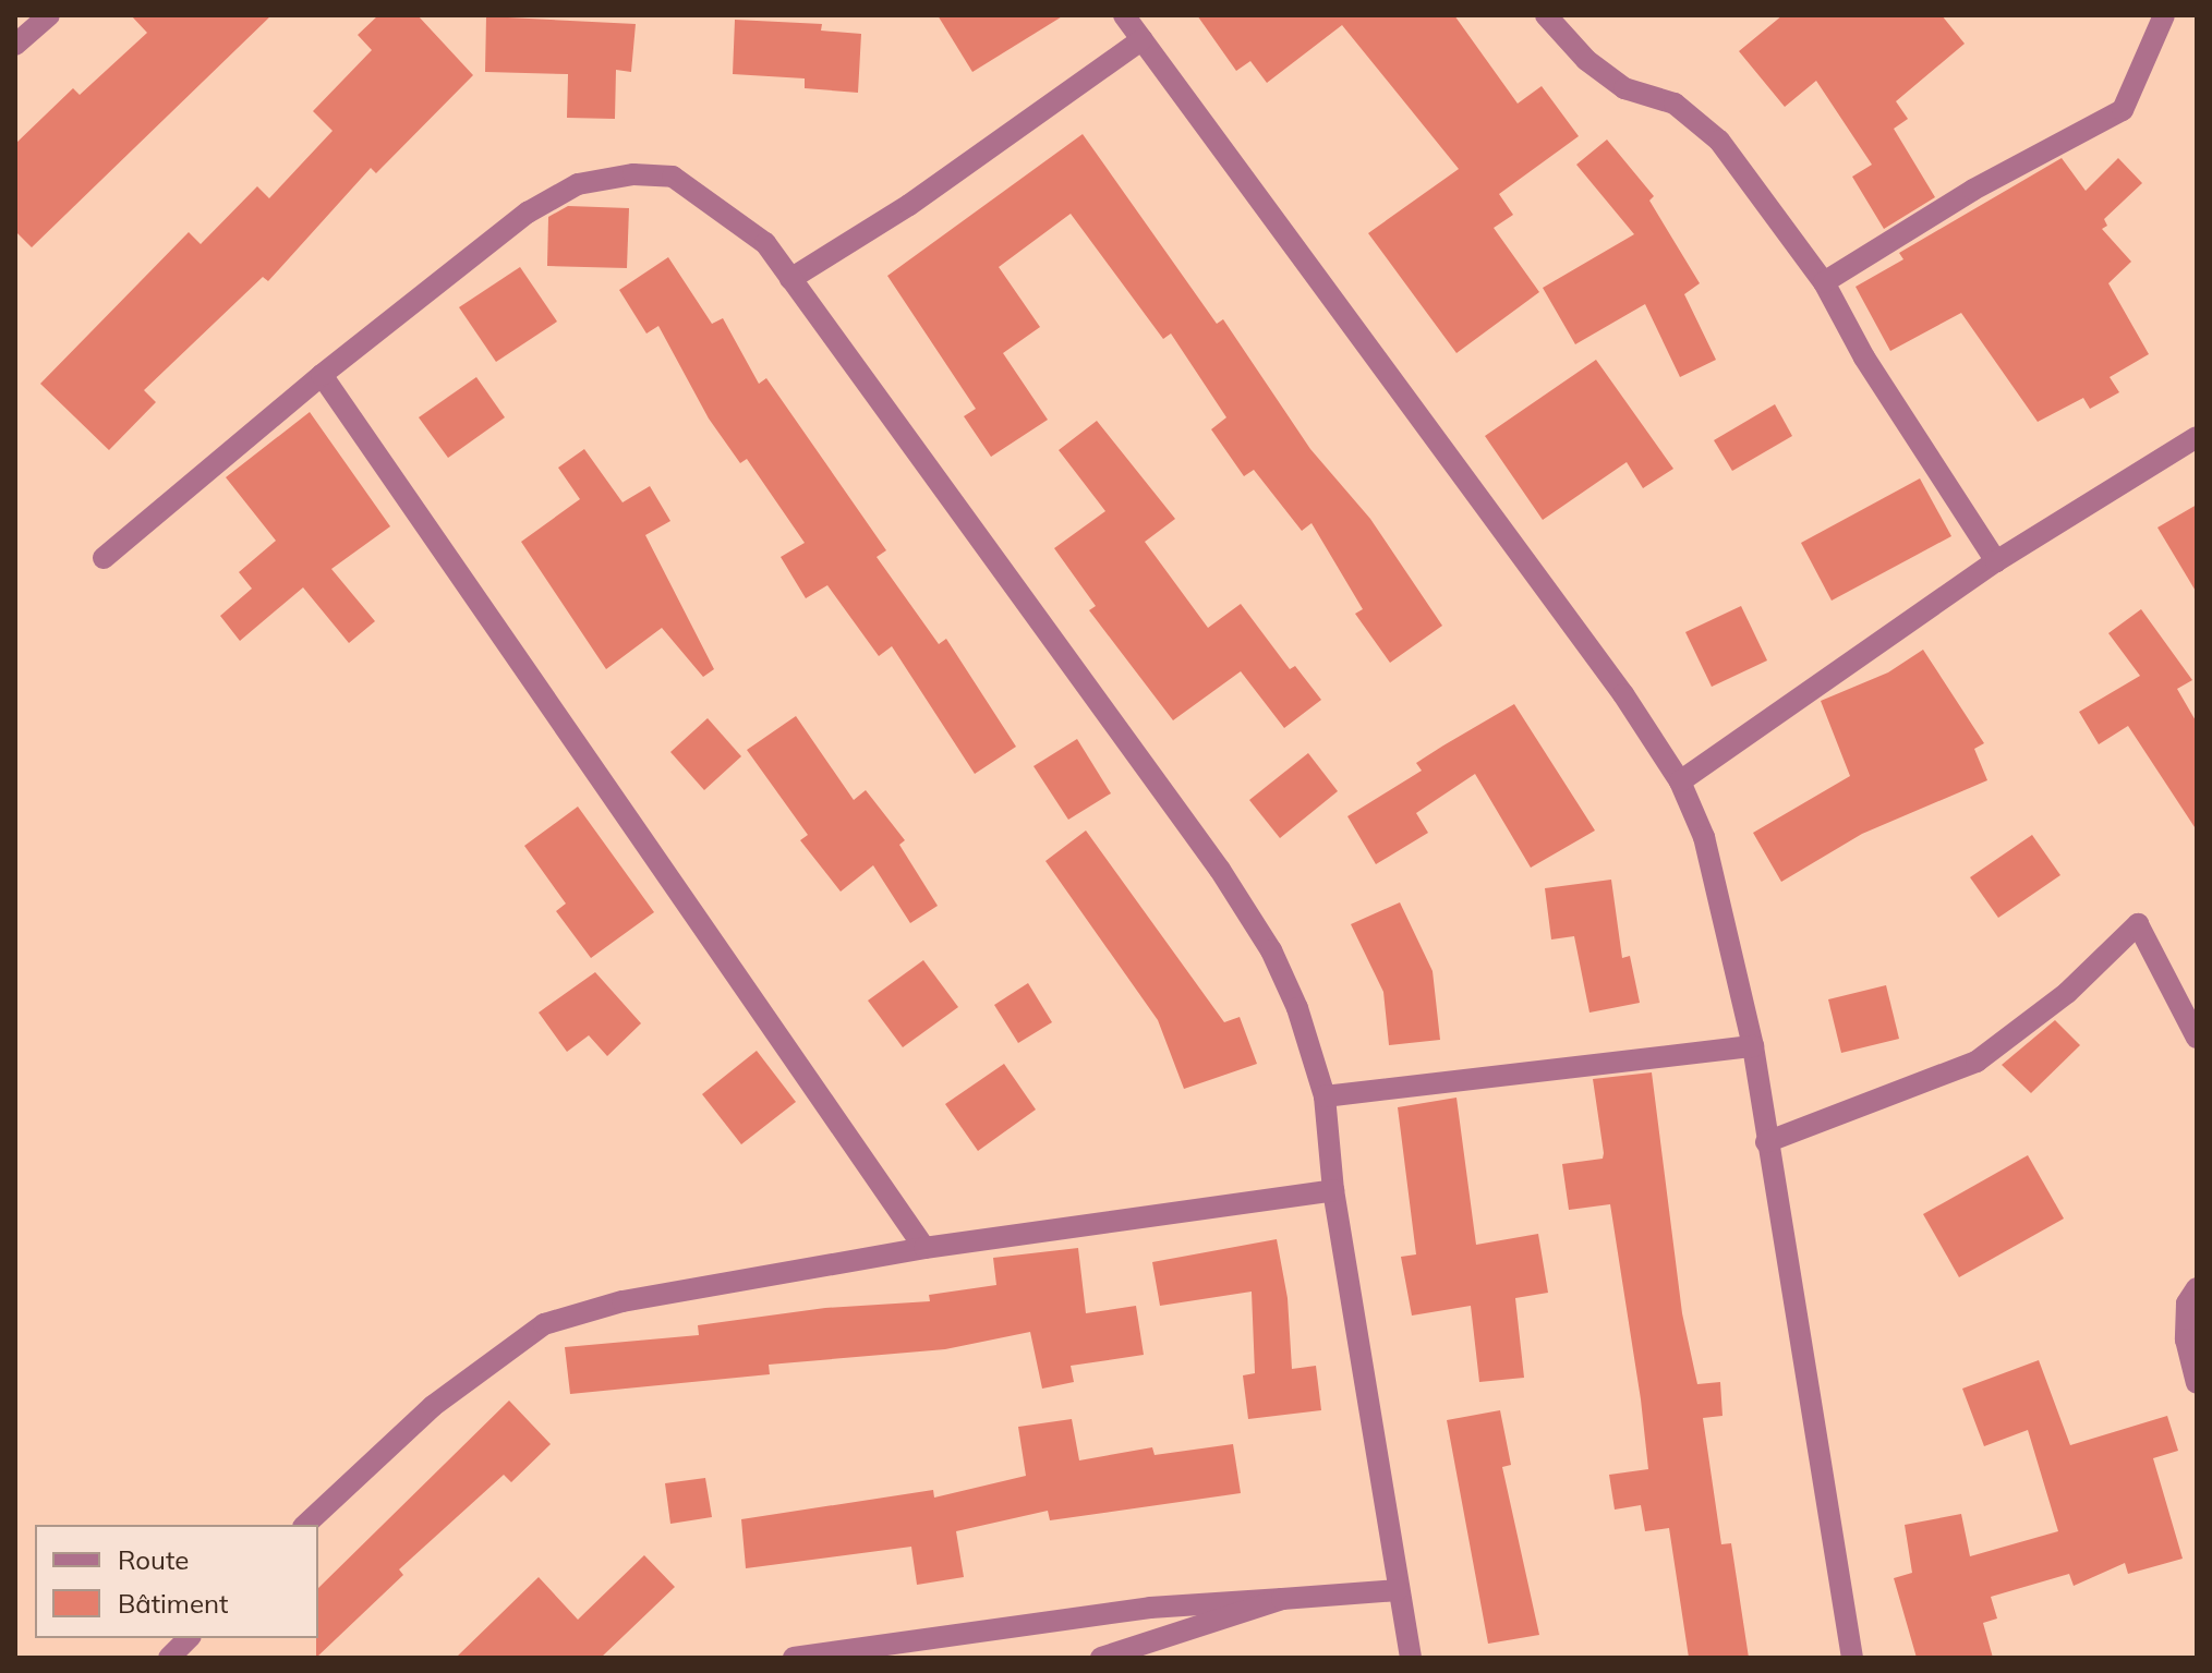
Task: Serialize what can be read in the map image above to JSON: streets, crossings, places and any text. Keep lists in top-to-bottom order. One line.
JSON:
{"legend":["Route","Bâtiment"]}
